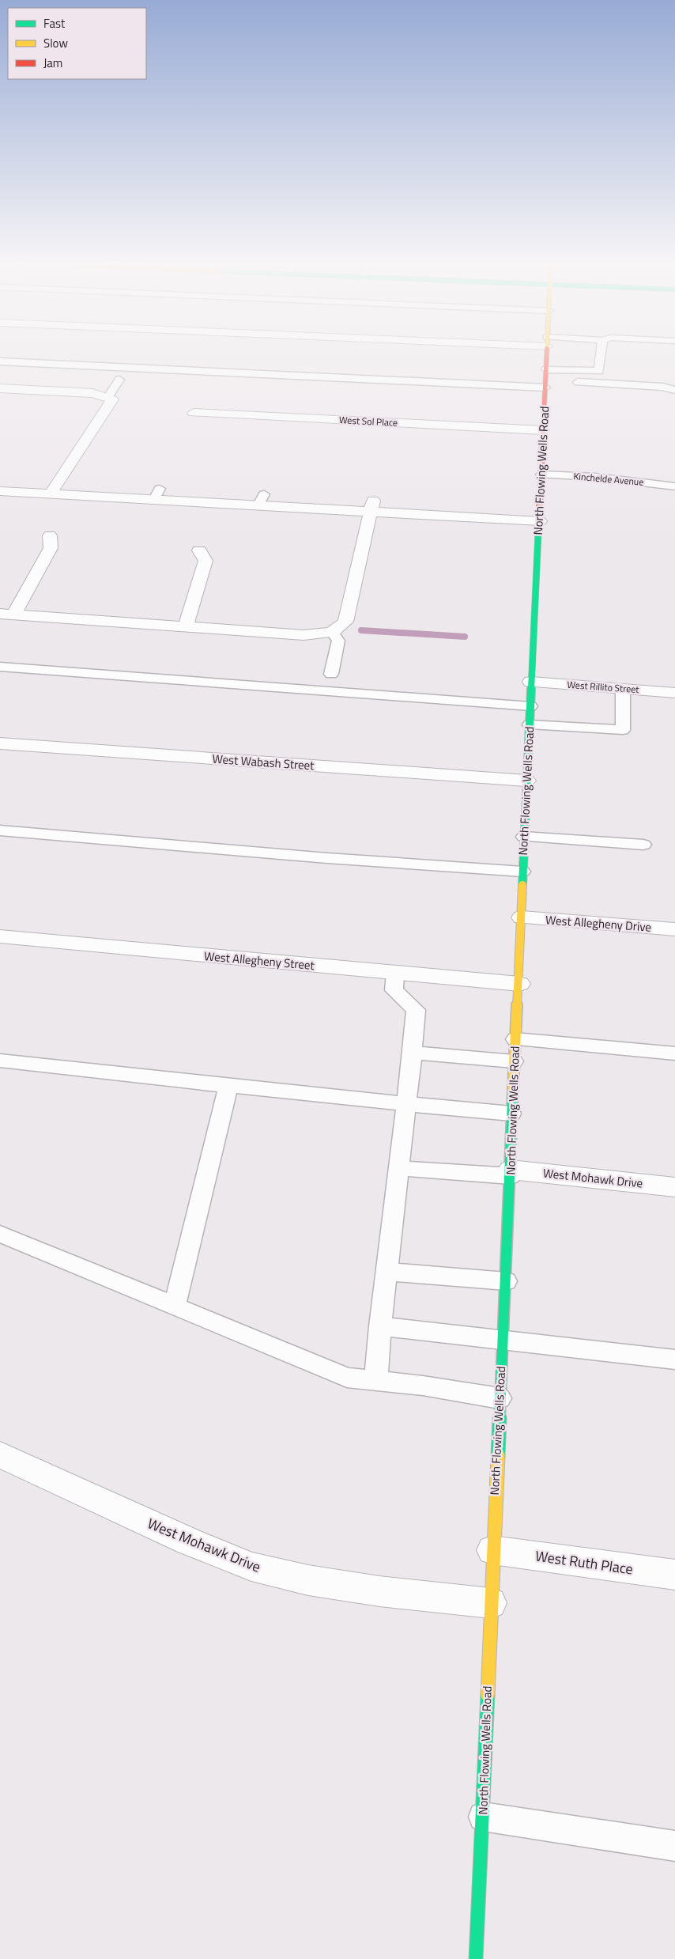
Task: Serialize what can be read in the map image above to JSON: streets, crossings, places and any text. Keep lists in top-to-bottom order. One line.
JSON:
{"streets":{"main road":["North Flowing Wells Road"],"street":["West Sol Place","West Rillito Street","West Wabash Street","West Allegheny Drive","West Allegheny Street","West Mohawk Drive","West Ruth Place"],"lane":["Kinchelde Avenue"]},"crossings":[["West Sol Place","North Flowing Wells Road"],["North Flowing Wells Road","Kinchelde Avenue"],["North Flowing Wells Road","West Rillito Street"],["North Flowing Wells Road","West Wabash Street"],["North Flowing Wells Road","West Allegheny Drive"],["North Flowing Wells Road","West Allegheny Street"],["North Flowing Wells Road","West Mohawk Drive"],["North Flowing Wells Road","West Ruth Place"]],"legend":["Fast","Slow","Jam"]}
